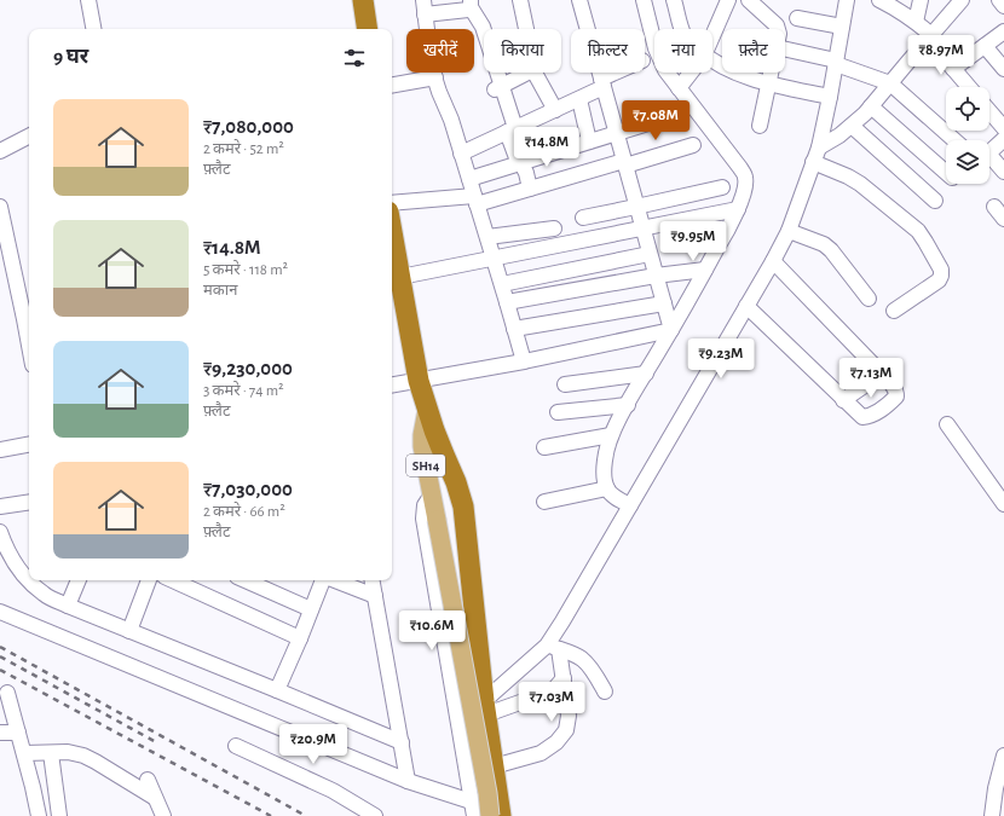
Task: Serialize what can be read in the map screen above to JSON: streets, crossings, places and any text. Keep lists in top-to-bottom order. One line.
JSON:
{"streets":{"main road":["SH14"]},"page":{"chip":["खरीदें","किराया","फ़िल्टर","नया","फ़्लैट"],"heading":"9 घर","price":["₹8.97M","₹7.08M","₹14.8M","₹9.95M","₹9.23M","₹7.13M","₹10.6M","₹7.03M","₹20.9M"],"list":[{"name":"₹7,080,000","note":"2 कमरे · 52 m² · फ़्लैट"},{"name":"₹14.8M","note":"5 कमरे · 118 m² · मकान"},{"name":"₹9,230,000","note":"3 कमरे · 74 m² · फ़्लैट"},{"name":"₹7,030,000","note":"2 कमरे · 66 m² · फ़्लैट"}]}}
